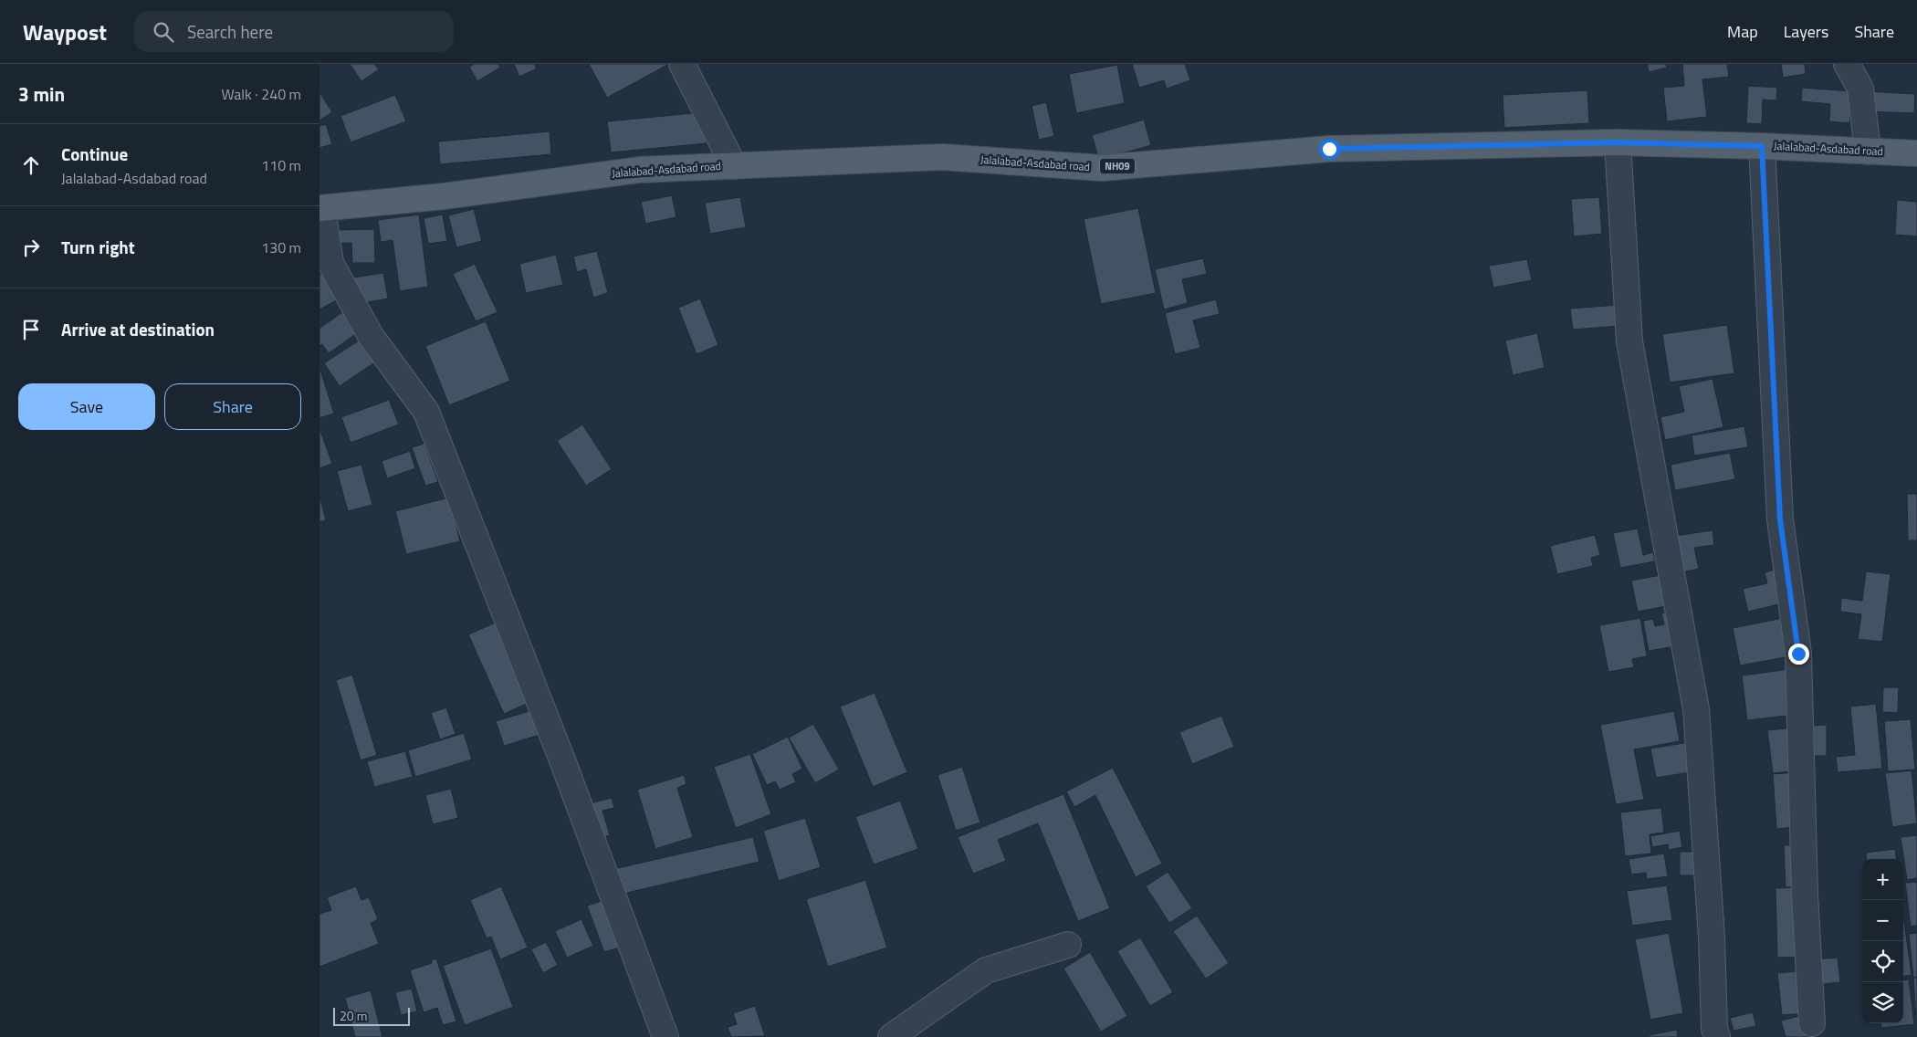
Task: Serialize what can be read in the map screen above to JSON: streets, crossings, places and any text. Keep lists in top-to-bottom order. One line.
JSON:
{"streets":{"main road":["Jalalabad-Asdabad road","NH09"]},"scale_bar":"20 m","page":{"header":"Waypost","search":"Search here","nav":["Map","Layers","Share"],"heading":["3 min","Walk · 240 m"],"list":[["Continue","Jalalabad-Asdabad road","110 m"],["Turn right","130 m"],"Arrive at destination"],"buttons":["Save","Share"],"map_buttons":["+","−"],"scale":"20 m"}}
